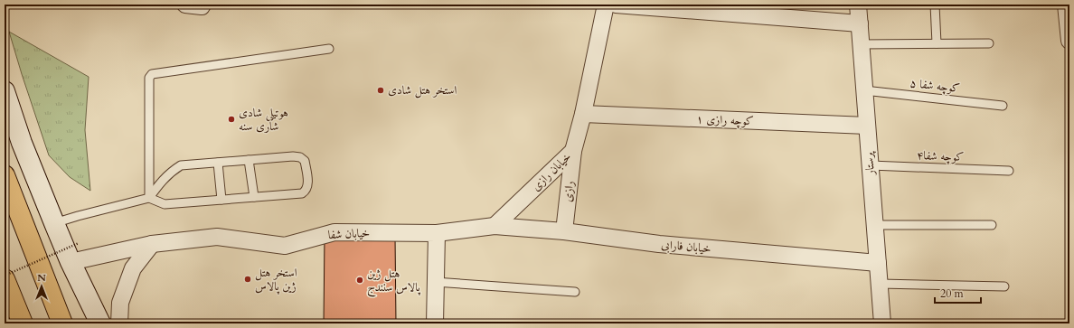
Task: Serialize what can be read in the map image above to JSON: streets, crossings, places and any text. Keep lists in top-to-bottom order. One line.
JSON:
{"streets":{"street":["کوچه رازی ۱","پرستار","خیابان رازی","رازی","خیابان شفا","خیابان فارابی"],"lane":["کوچه شفا ۵","کوچه شفا۴"]},"crossings":[["کوچه شفا ۵","پرستار"],["کوچه رازی ۱","پرستار"],["کوچه رازی ۱","خیابان رازی"],["کوچه شفا۴","پرستار"],["پرستار","خیابان فارابی"],["خیابان رازی","رازی"],["خیابان رازی","خیابان فارابی"],["رازی","خیابان فارابی"]],"places":["استخر هتل شادی","هوتیلی شادی شاری سنه","استخر هتل ژین پالاس","هتل ژین پالاس سنندج"],"scale_bar":"20 m","north":"top"}
